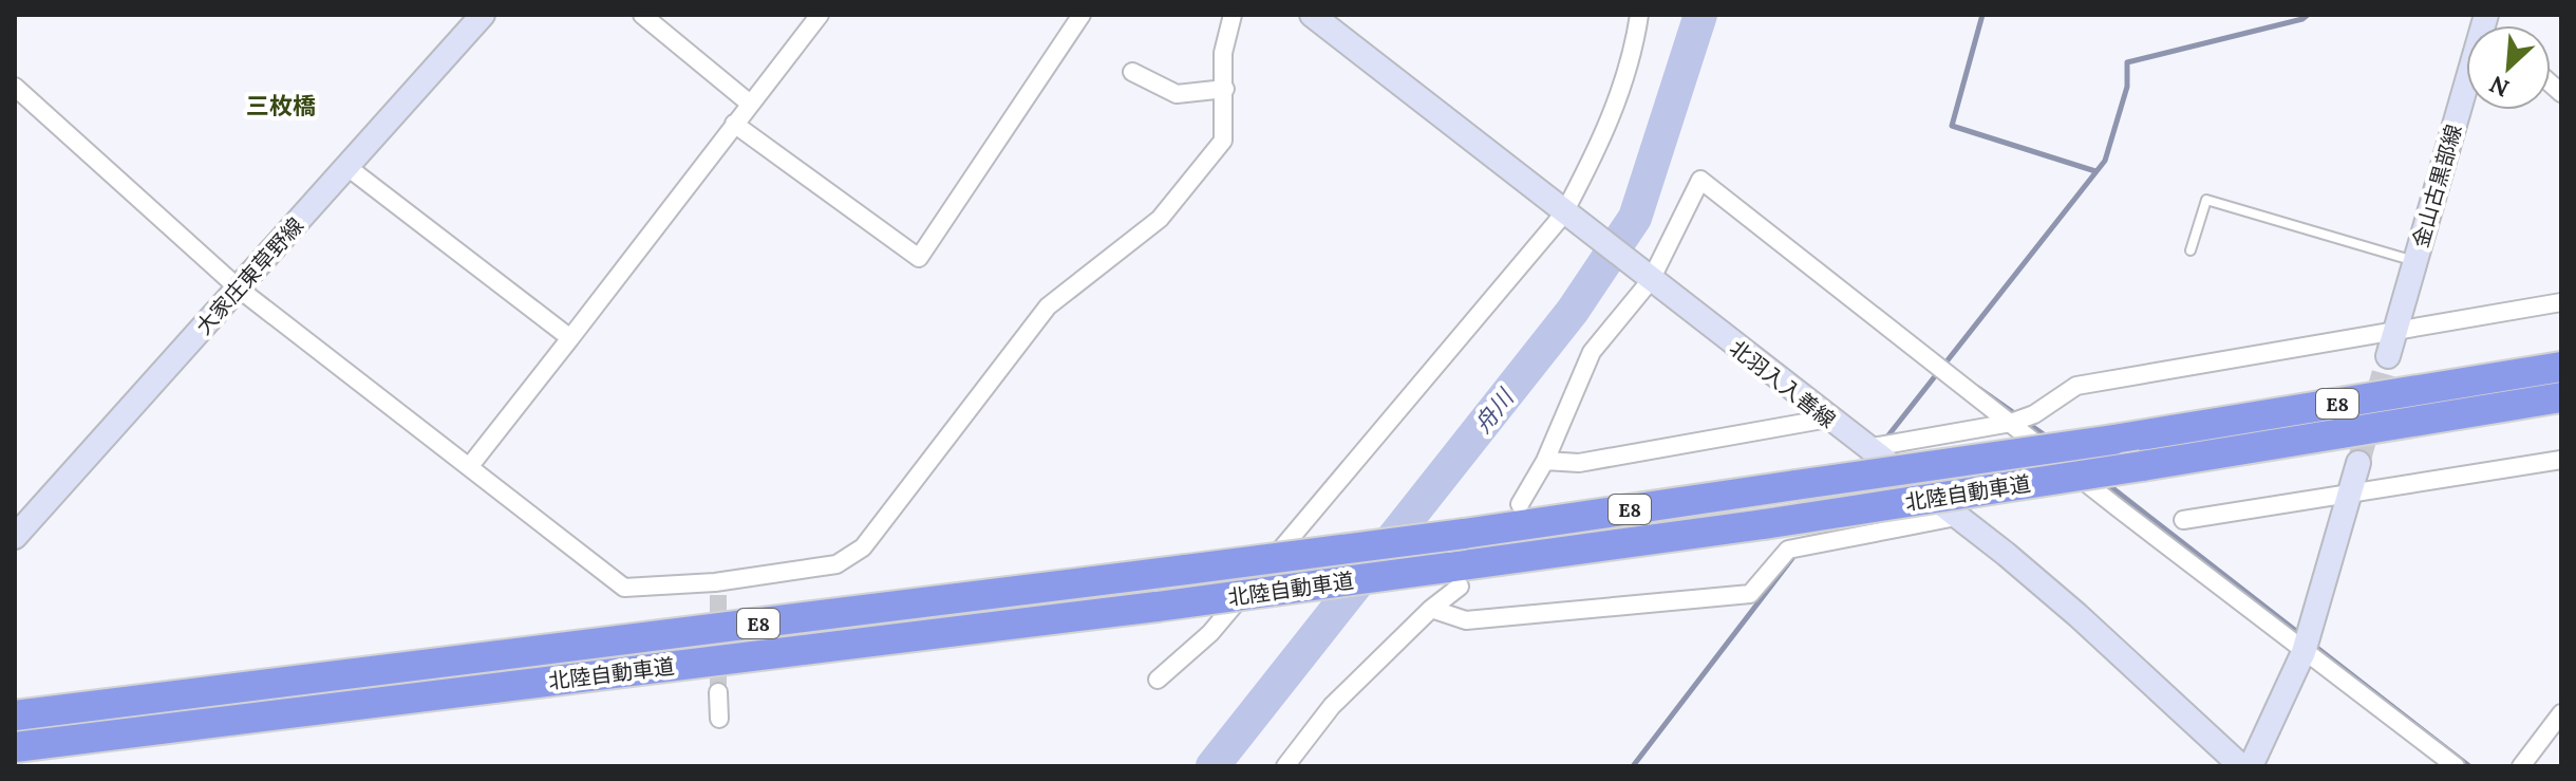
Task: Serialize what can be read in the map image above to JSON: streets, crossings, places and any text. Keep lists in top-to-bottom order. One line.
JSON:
{"streets":{"highway":["E8","北陸自動車道"],"main road":["金山古黒部線","大家庄東草野線","北羽入入善線"]},"districts":["三枚橋"],"water":["舟川"],"north":"bottom left"}
